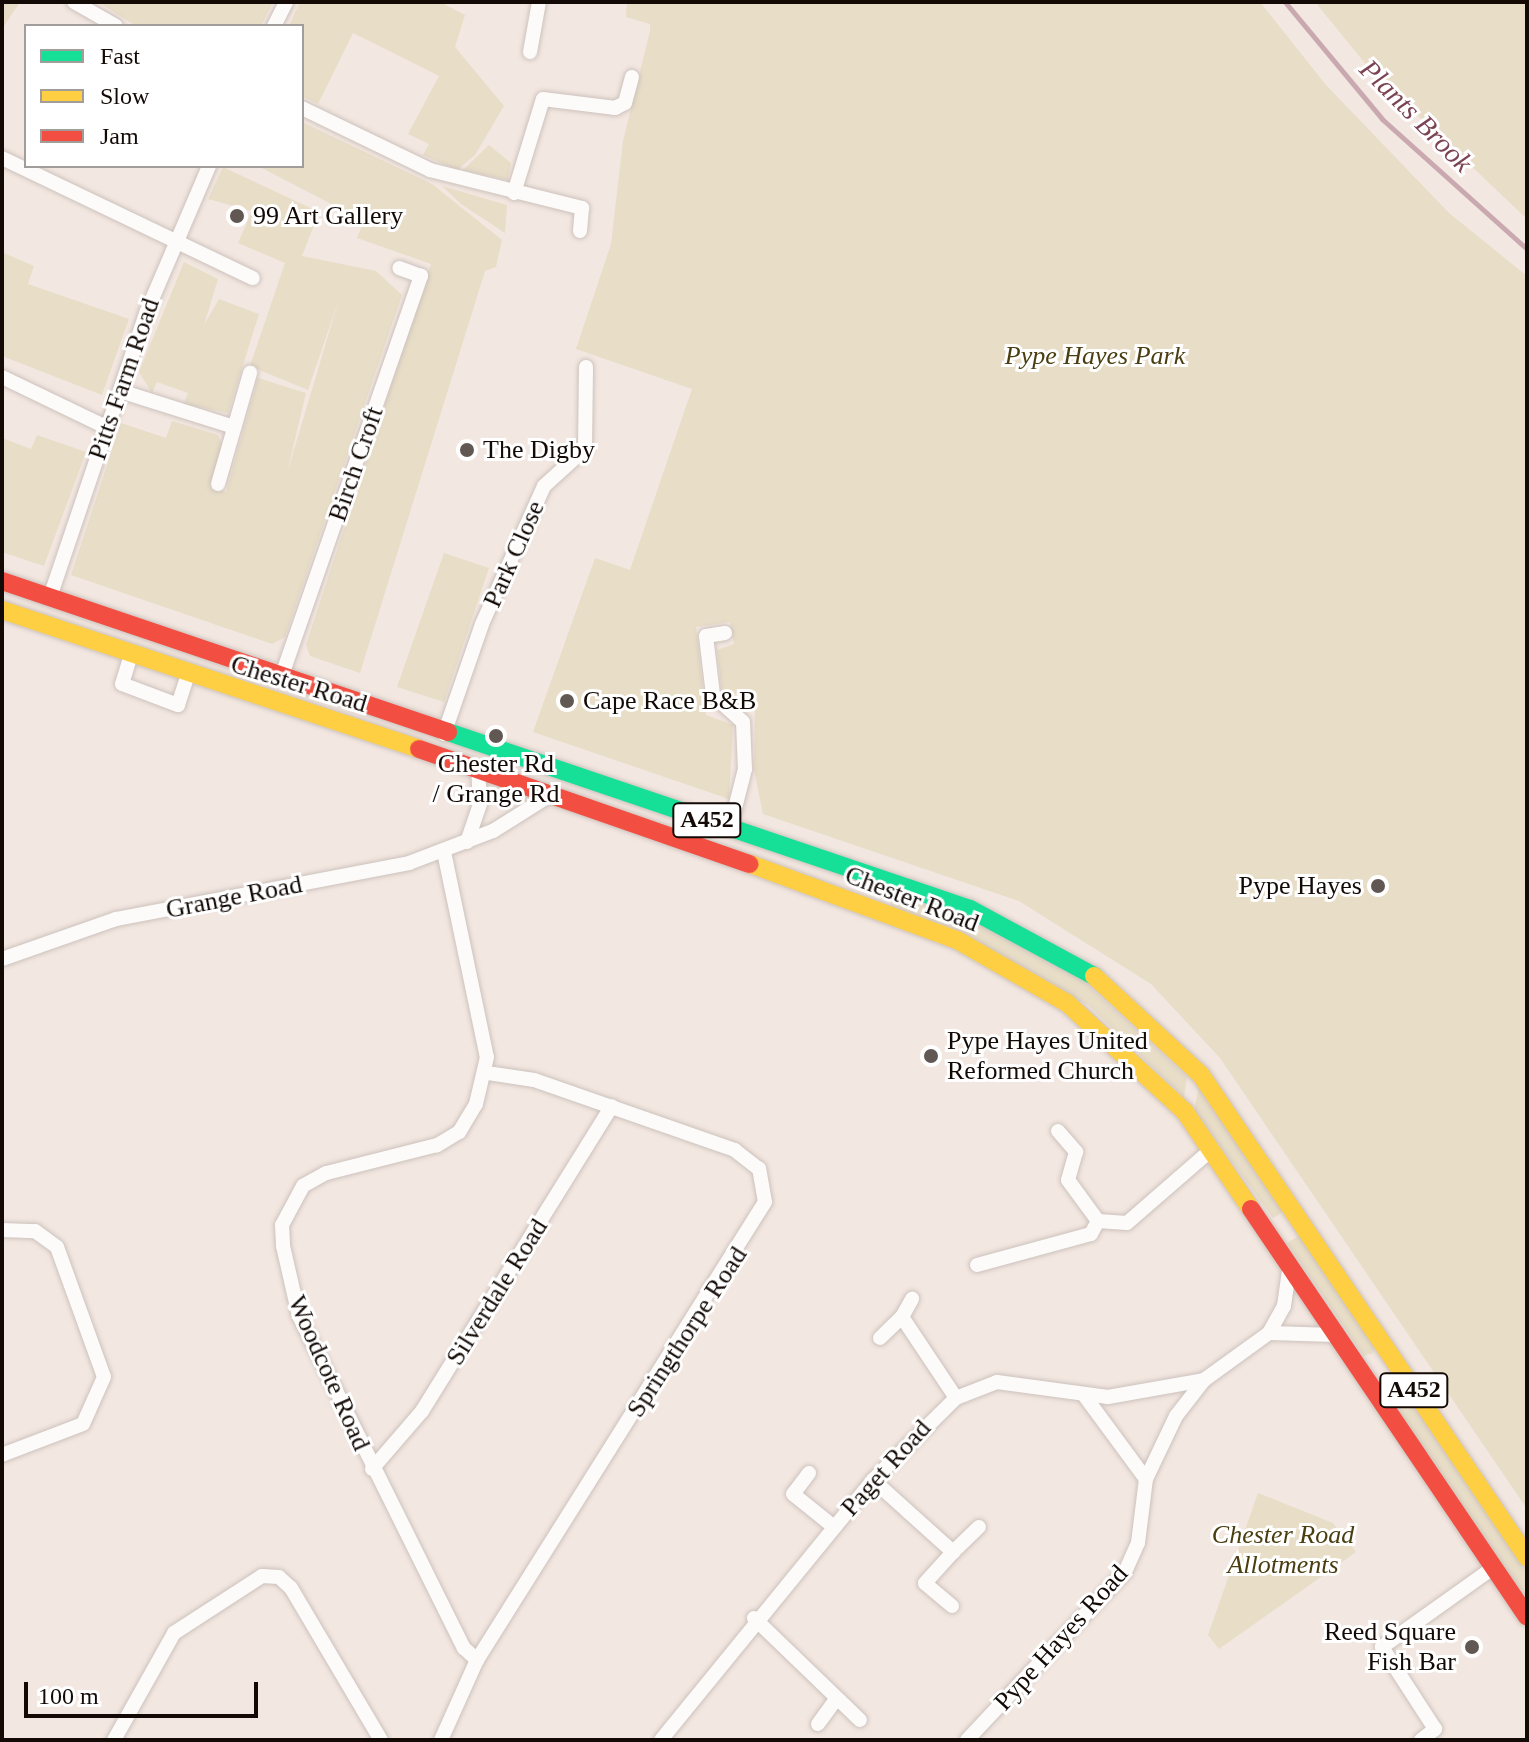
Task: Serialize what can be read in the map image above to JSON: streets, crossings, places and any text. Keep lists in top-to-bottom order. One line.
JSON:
{"streets":{"highway":["Chester Road","A452"],"street":["Pitts Farm Road","Birch Croft","Park Close","Grange Road","Silverdale Road","Springthorpe Road","Woodcote Road","Paget Road","Pype Hayes Road"]},"crossings":[["Pitts Farm Road","Chester Road"],["Birch Croft","Chester Road"],["Park Close","Chester Road"],["Chester Road","Grange Road"],["Chester Road","Pype Hayes Road"],["Silverdale Road","Springthorpe Road"],["Silverdale Road","Woodcote Road"],["Springthorpe Road","Woodcote Road"],["Paget Road","Pype Hayes Road"]],"water":["Plants Brook"],"parks":["Pype Hayes Park","Chester Road Allotments"],"places":["99 Art Gallery","The Digby","Cape Race B&B","Chester Rd / Grange Rd","Pype Hayes","Pype Hayes United Reformed Church","Reed Square Fish Bar"],"legend":["Fast","Slow","Jam"],"scale_bar":"100 m"}
